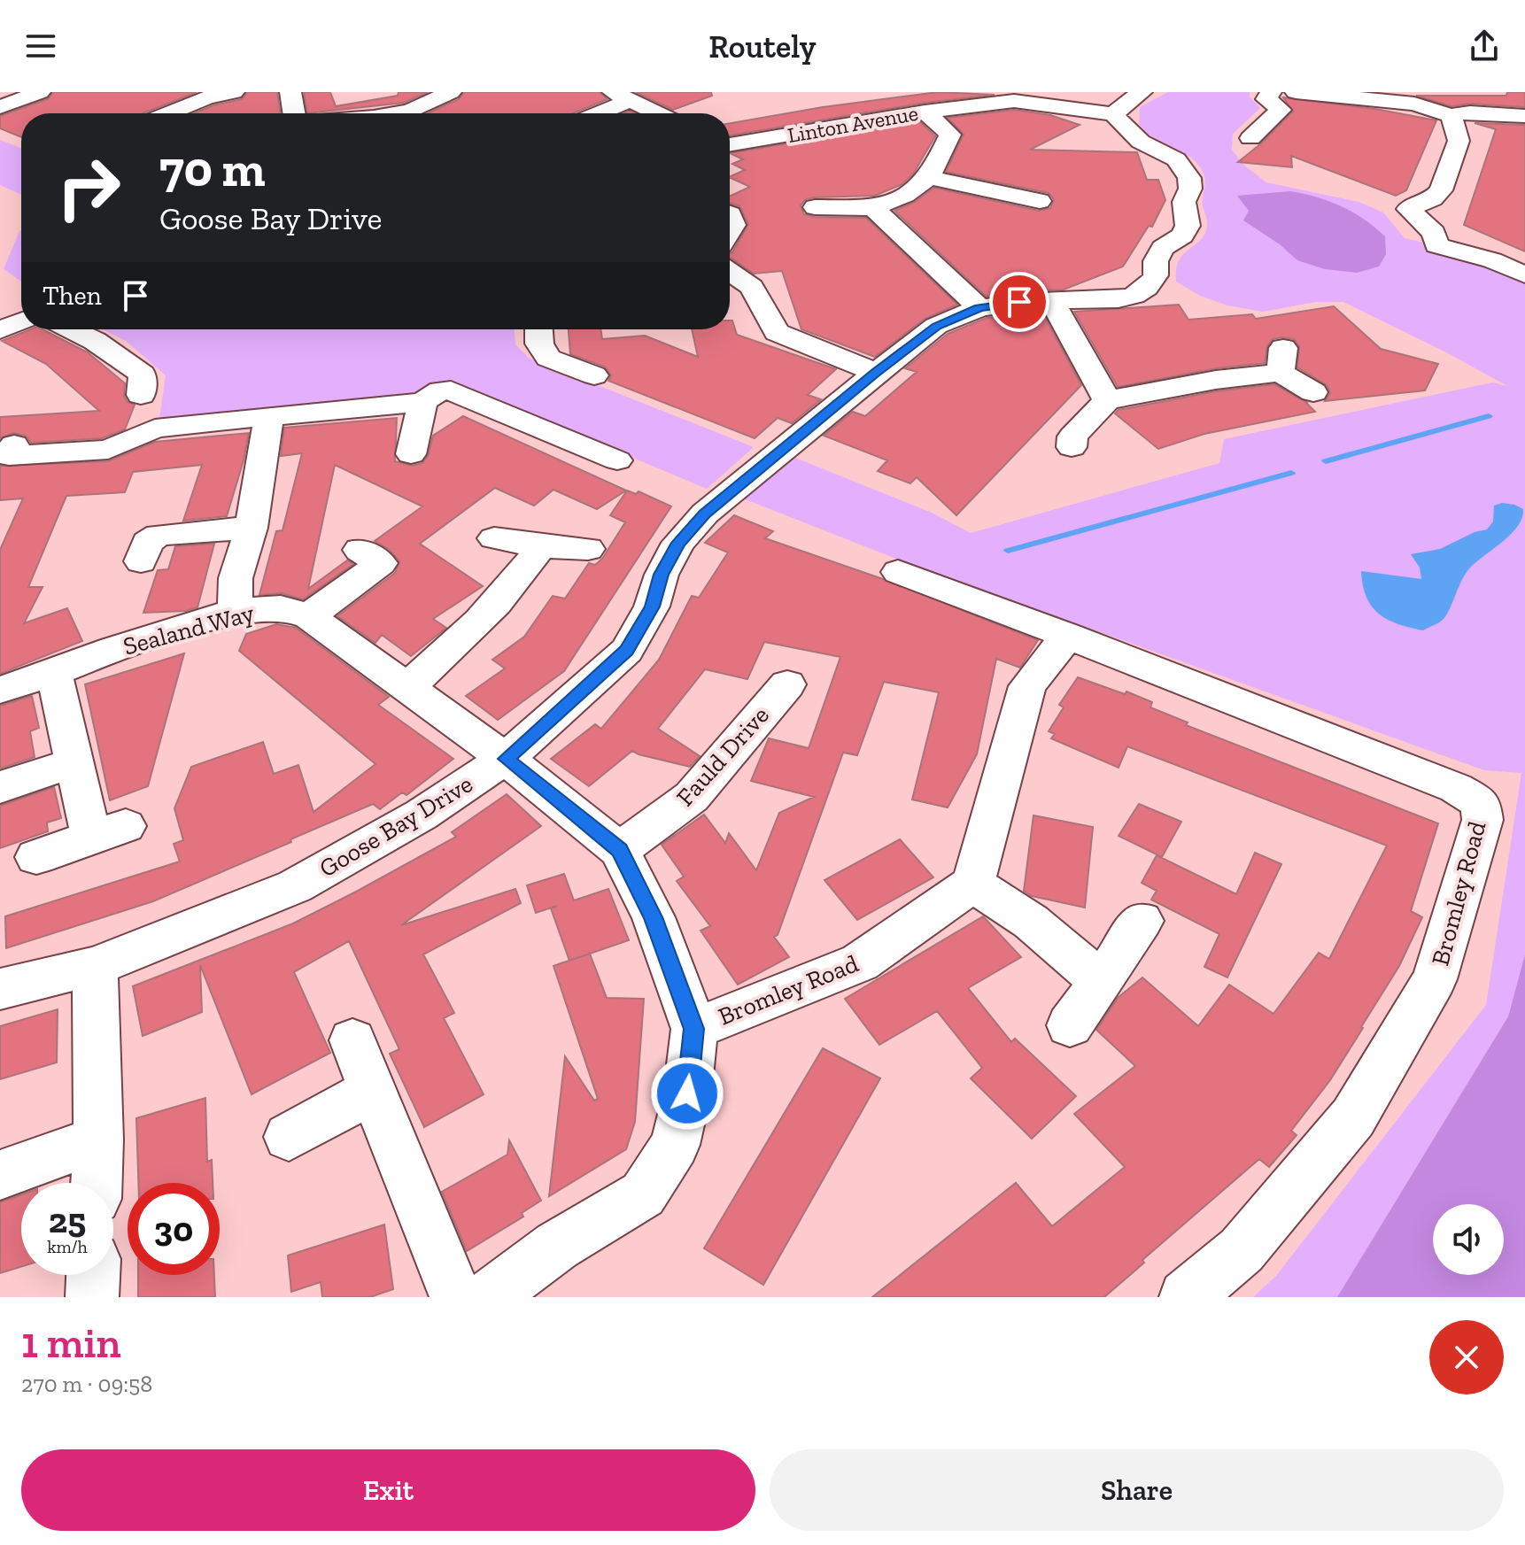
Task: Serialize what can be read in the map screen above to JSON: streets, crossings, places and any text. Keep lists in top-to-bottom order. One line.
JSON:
{"streets":{"street":["Linton Avenue","Sealand Way","Fauld Drive","Goose Bay Drive","Bromley Road"]},"crossings":[["Linton Avenue","Goose Bay Drive"],["Sealand Way","Goose Bay Drive"]],"page":{"header":"Routely","turn":["70 m","Goose Bay Drive"],"then":"Then","speed":"25 km/h","limit":"30","heading":["1 min","270 m · 09:58"],"buttons":["Exit","Share"]}}
